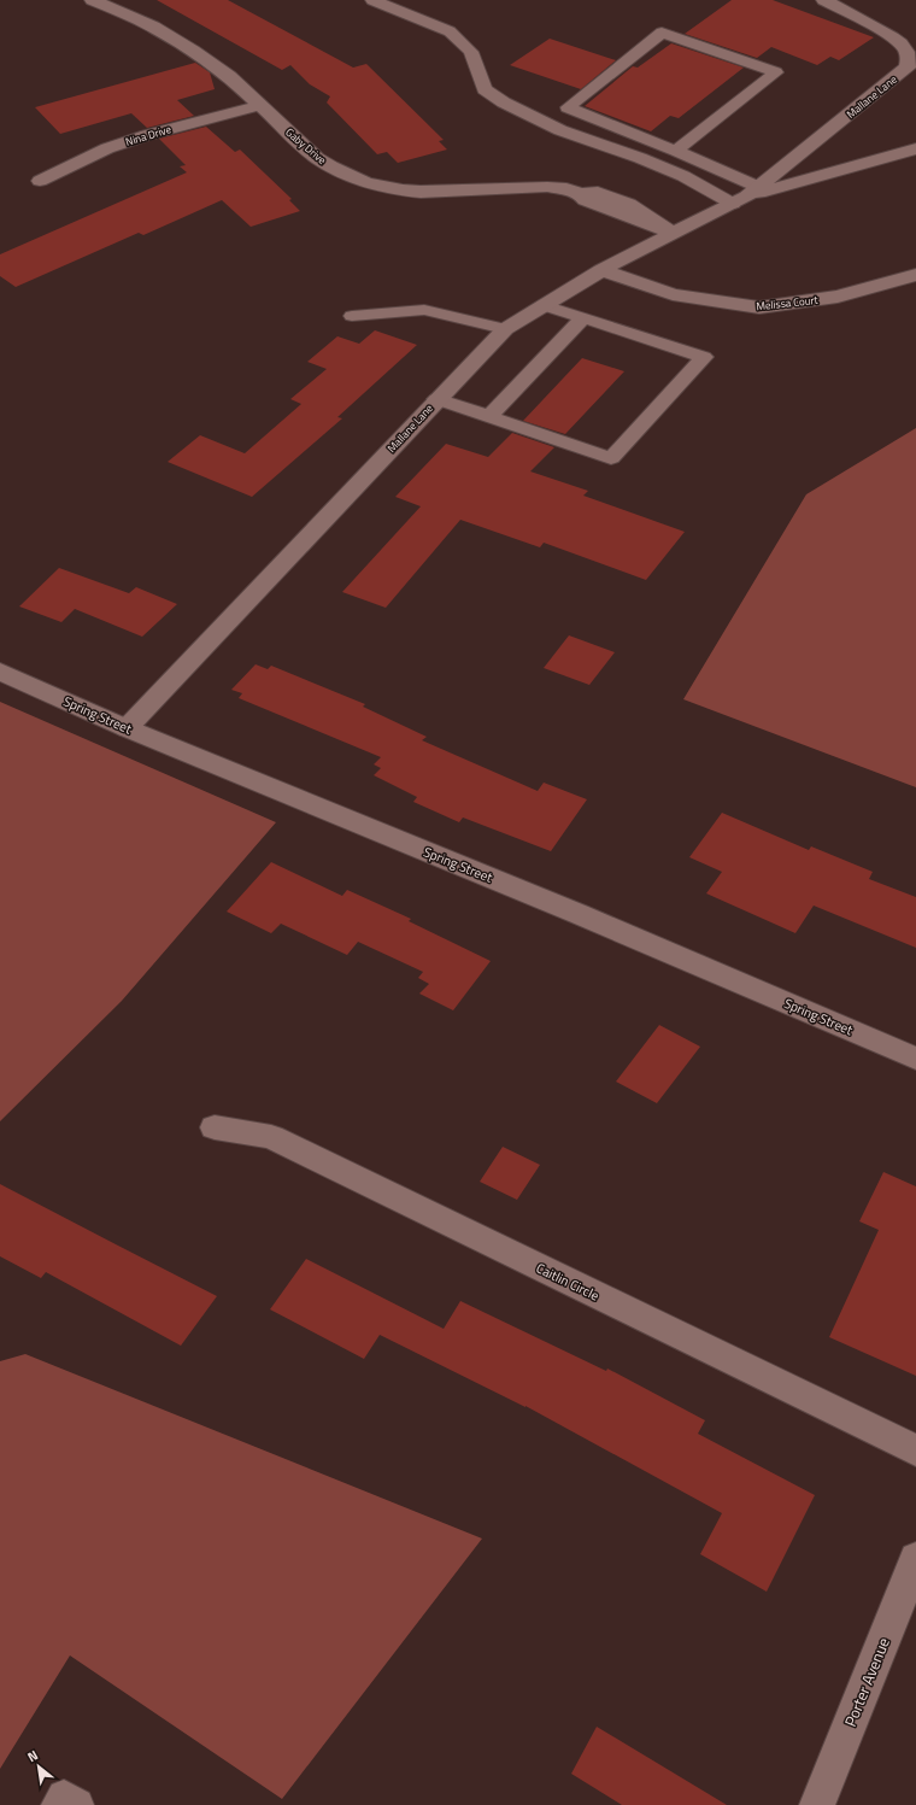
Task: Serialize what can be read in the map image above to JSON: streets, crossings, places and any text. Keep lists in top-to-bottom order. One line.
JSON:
{"streets":{"street":["Mallane Lane","Nina Drive","Gaby Drive","Melissa Court","Spring Street","Caitlin Circle","Porter Avenue"]},"crossings":[["Mallane Lane","Gaby Drive"],["Mallane Lane","Melissa Court"],["Mallane Lane","Spring Street"],["Nina Drive","Gaby Drive"]],"north":"top left"}
